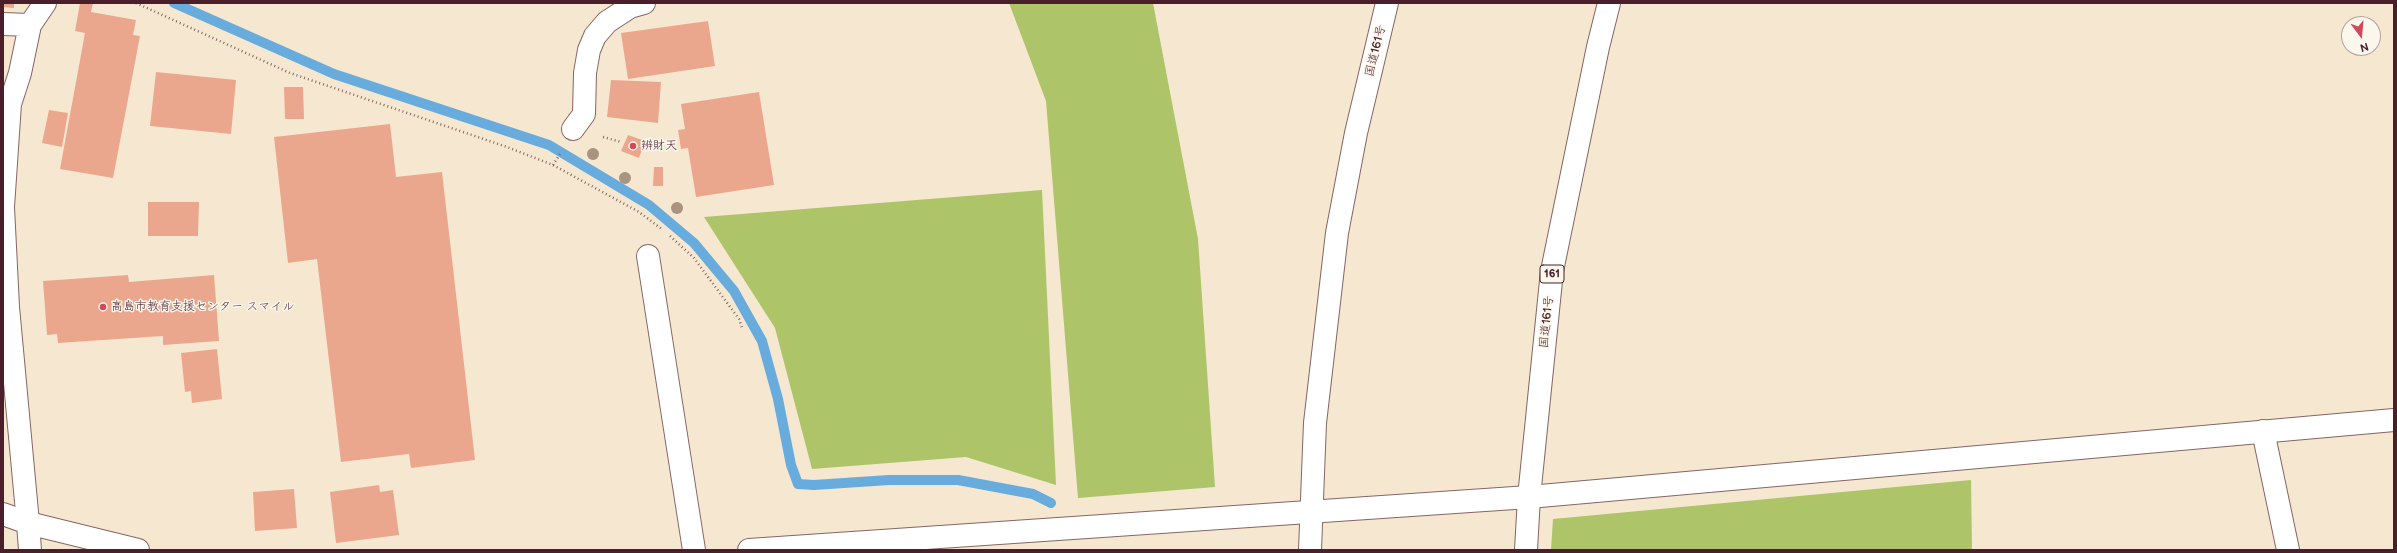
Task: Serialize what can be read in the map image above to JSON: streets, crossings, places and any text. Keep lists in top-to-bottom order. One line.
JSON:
{"streets":{"main road":["国道161号","161"]},"places":["辨財天","高島市教育支援センター スマイル"],"north":"bottom"}
